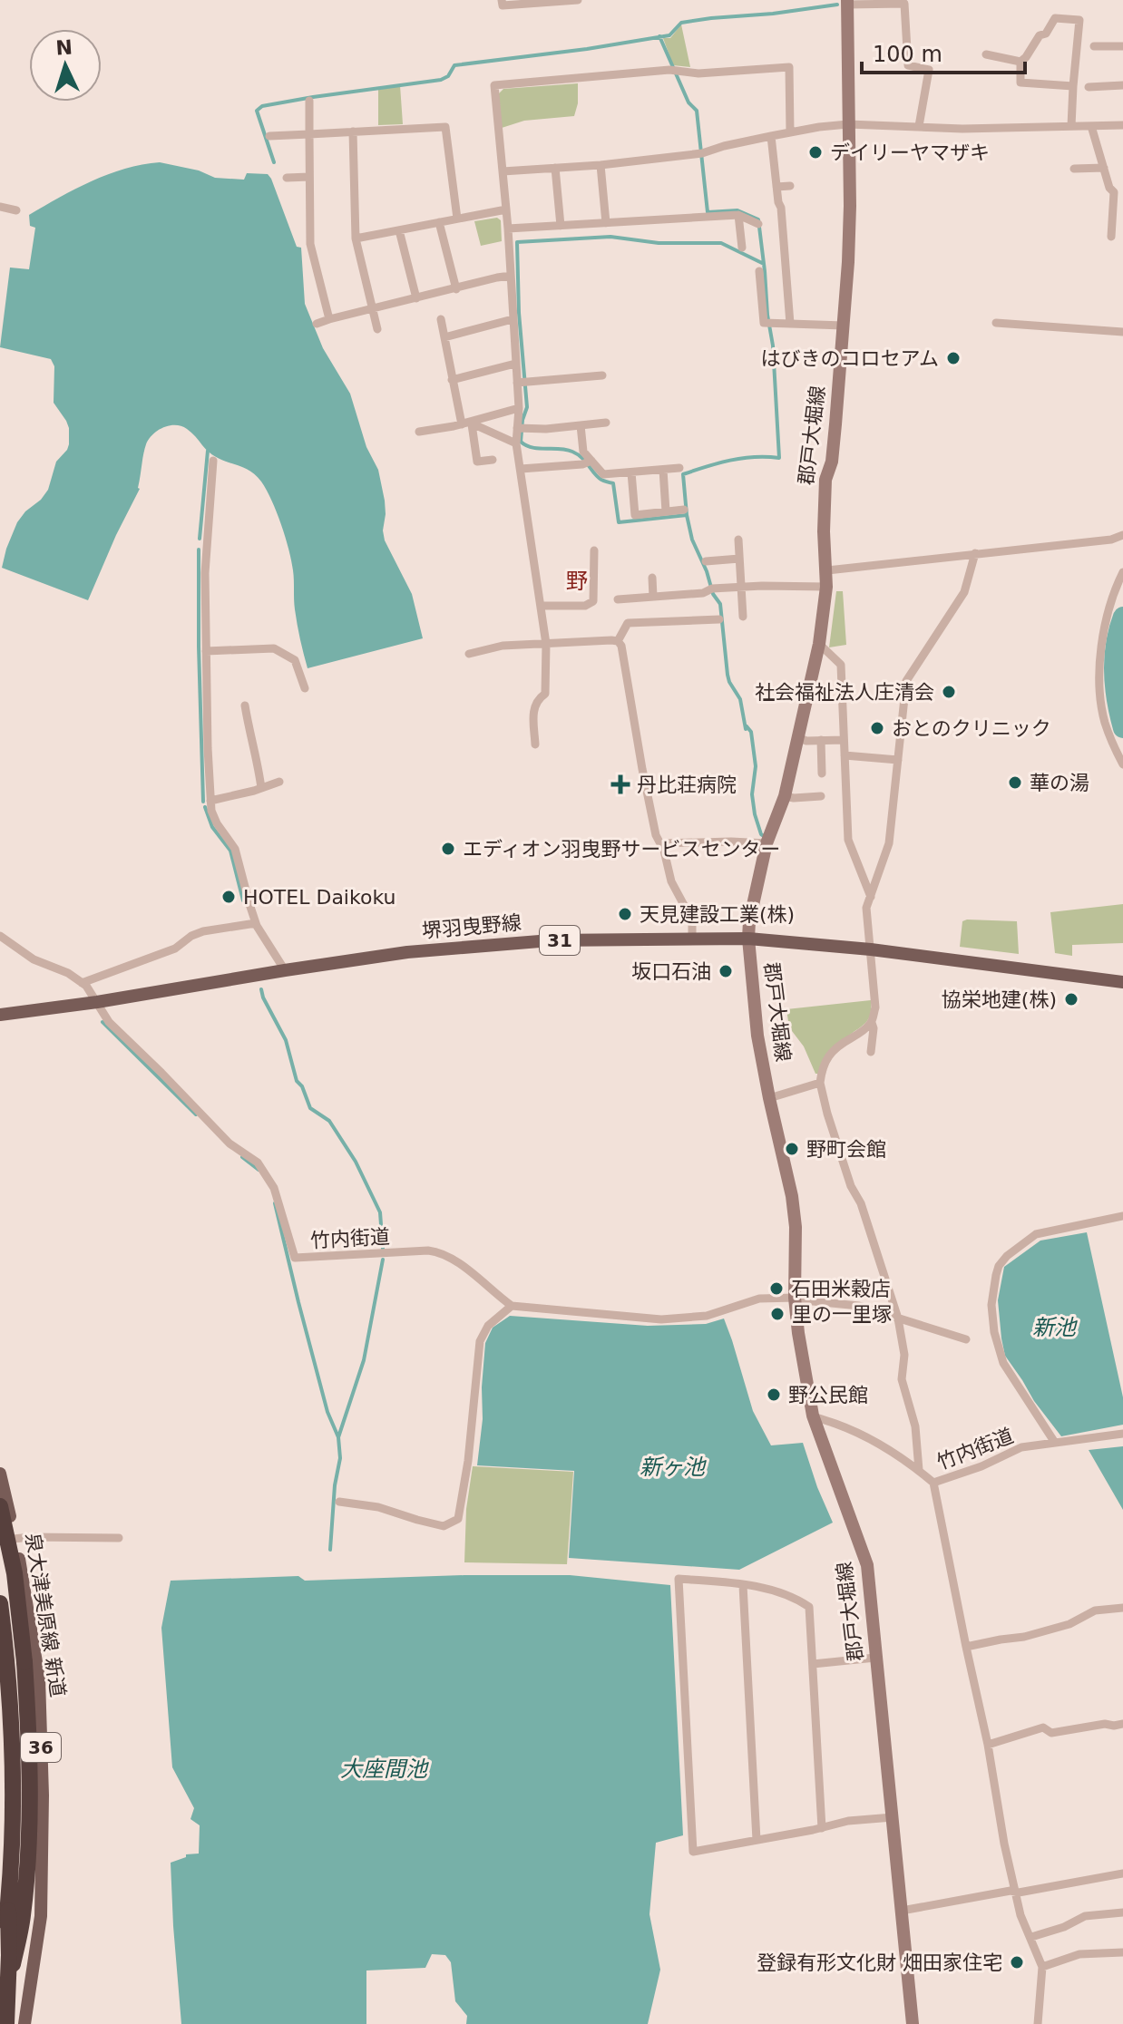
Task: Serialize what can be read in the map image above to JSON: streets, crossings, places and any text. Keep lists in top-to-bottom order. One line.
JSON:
{"streets":{"main road":["郡戸大堀線","堺羽曳野線","31","泉大津美原線 新道","36"],"street":["竹内街道"]},"crossings":[["郡戸大堀線","堺羽曳野線"],["郡戸大堀線","竹内街道"],["堺羽曳野線","竹内街道"]],"districts":["野"],"water":["新池","新ヶ池","大座間池"],"places":{"other":["デイリーヤマザキ","はびきのコロセアム","社会福祉法人庄清会","おとのクリニック","華の湯","エディオン羽曳野サービスセンター","HOTEL Daikoku","天見建設工業(株)","坂口石油","協栄地建(株)","野町会館","石田米穀店","里の一里塚","野公民館","登録有形文化財 畑田家住宅"],"health":["丹比荘病院"]},"scale_bar":"100 m","north":"top"}
